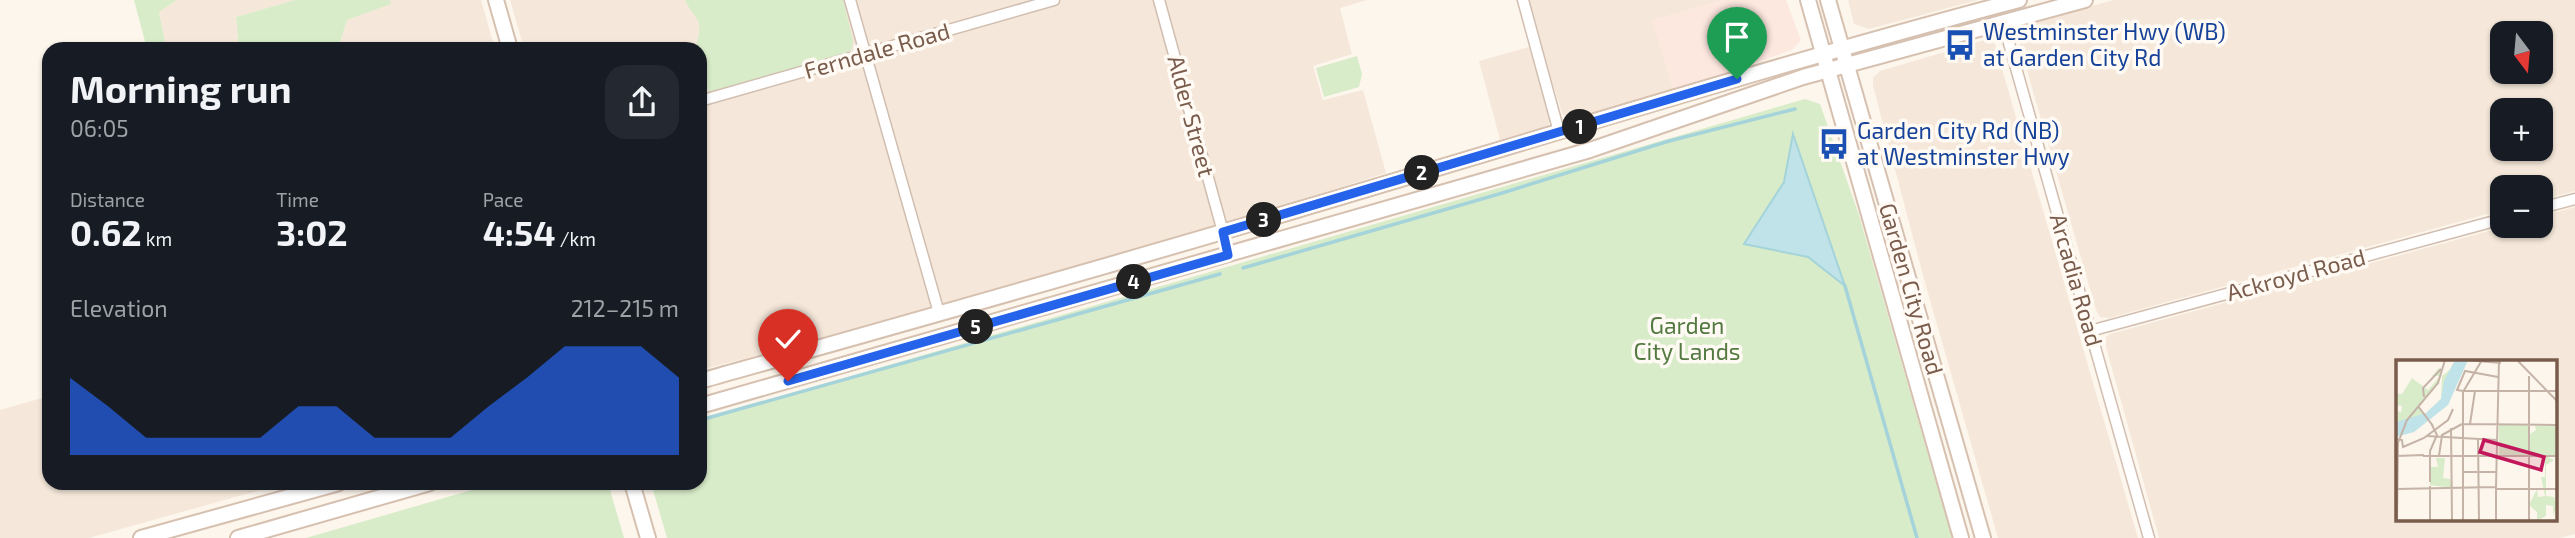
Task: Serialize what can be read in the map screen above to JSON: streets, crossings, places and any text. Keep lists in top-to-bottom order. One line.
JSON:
{"streets":{"main road":["Garden City Road"],"street":["Ferndale Road","Alder Street","Ackroyd Road","Arcadia Road"]},"crossings":[["Ackroyd Road","Arcadia Road"]],"parks":["Garden City Lands"],"places":{"bus stop":["Westminster Hwy (WB) at Garden City Rd","Garden City Rd (NB) at Westminster Hwy"]},"north":"bottom","page":{"map_buttons":["+","−"],"heading":["Morning run","06:05"],"pins":["1","2","3","4","5"],"stats":[["Distance","0.62 km"],["Time","3:02"],["Pace","4:54 /km"]],"chart":["Elevation","212–215 m"]}}
